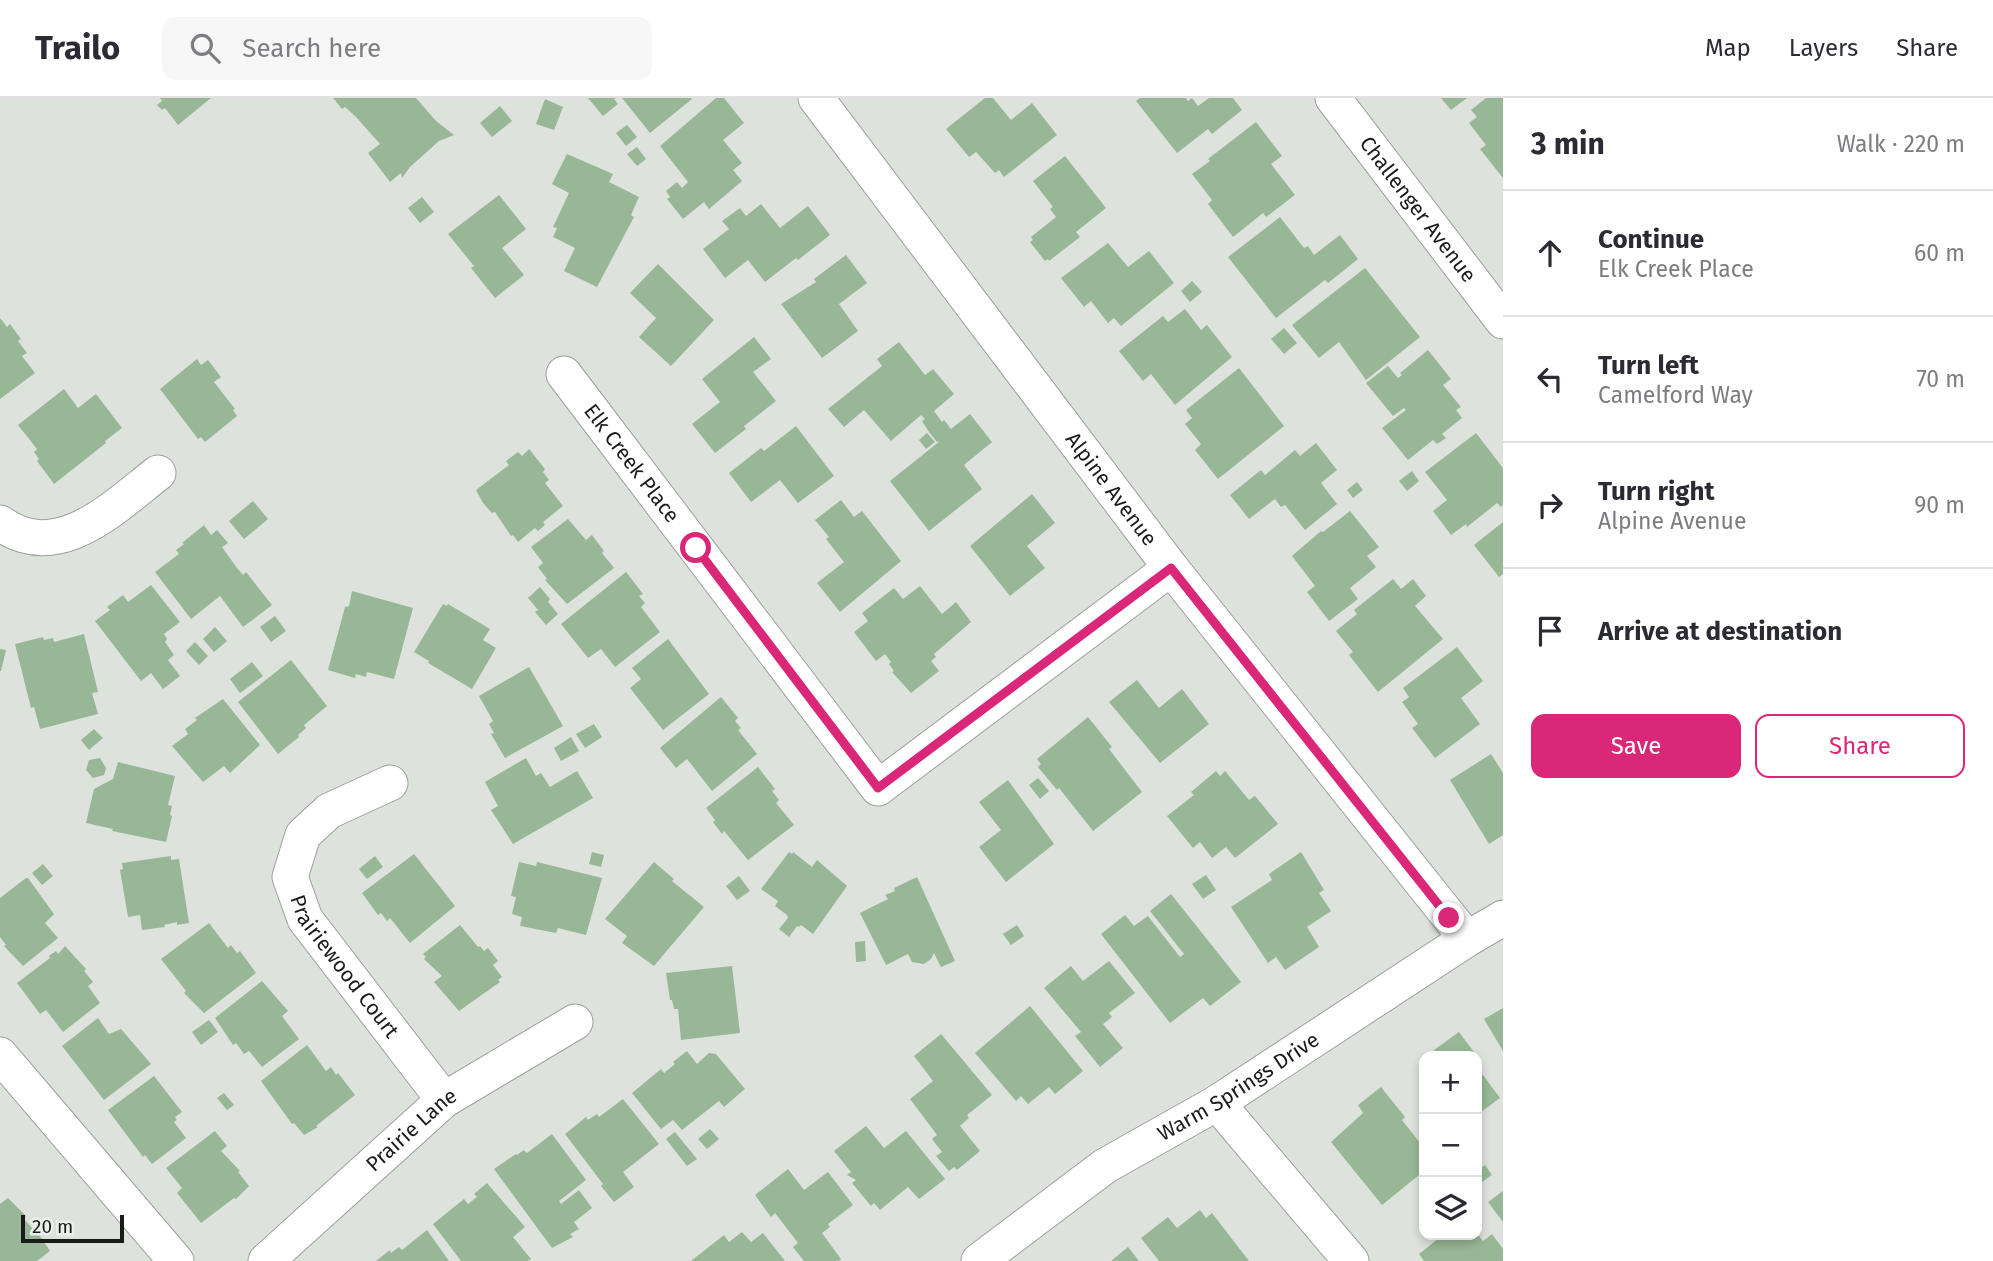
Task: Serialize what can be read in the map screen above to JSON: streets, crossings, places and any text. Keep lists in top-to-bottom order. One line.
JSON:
{"streets":{"street":["Challenger Avenue","Elk Creek Place","Alpine Avenue","Prairiewood Court","Warm Springs Drive","Prairie Lane"]},"crossings":[["Elk Creek Place","Alpine Avenue"],["Alpine Avenue","Warm Springs Drive"],["Prairiewood Court","Prairie Lane"]],"scale_bar":"20 m","page":{"header":"Trailo","search":"Search here","nav":["Map","Layers","Share"],"heading":["3 min","Walk · 220 m"],"list":[["Continue","Elk Creek Place","60 m"],["Turn left","Camelford Way","70 m"],["Turn right","Alpine Avenue","90 m"],"Arrive at destination"],"buttons":["Save","Share"],"map_buttons":["+","−"],"scale":"20 m"}}
